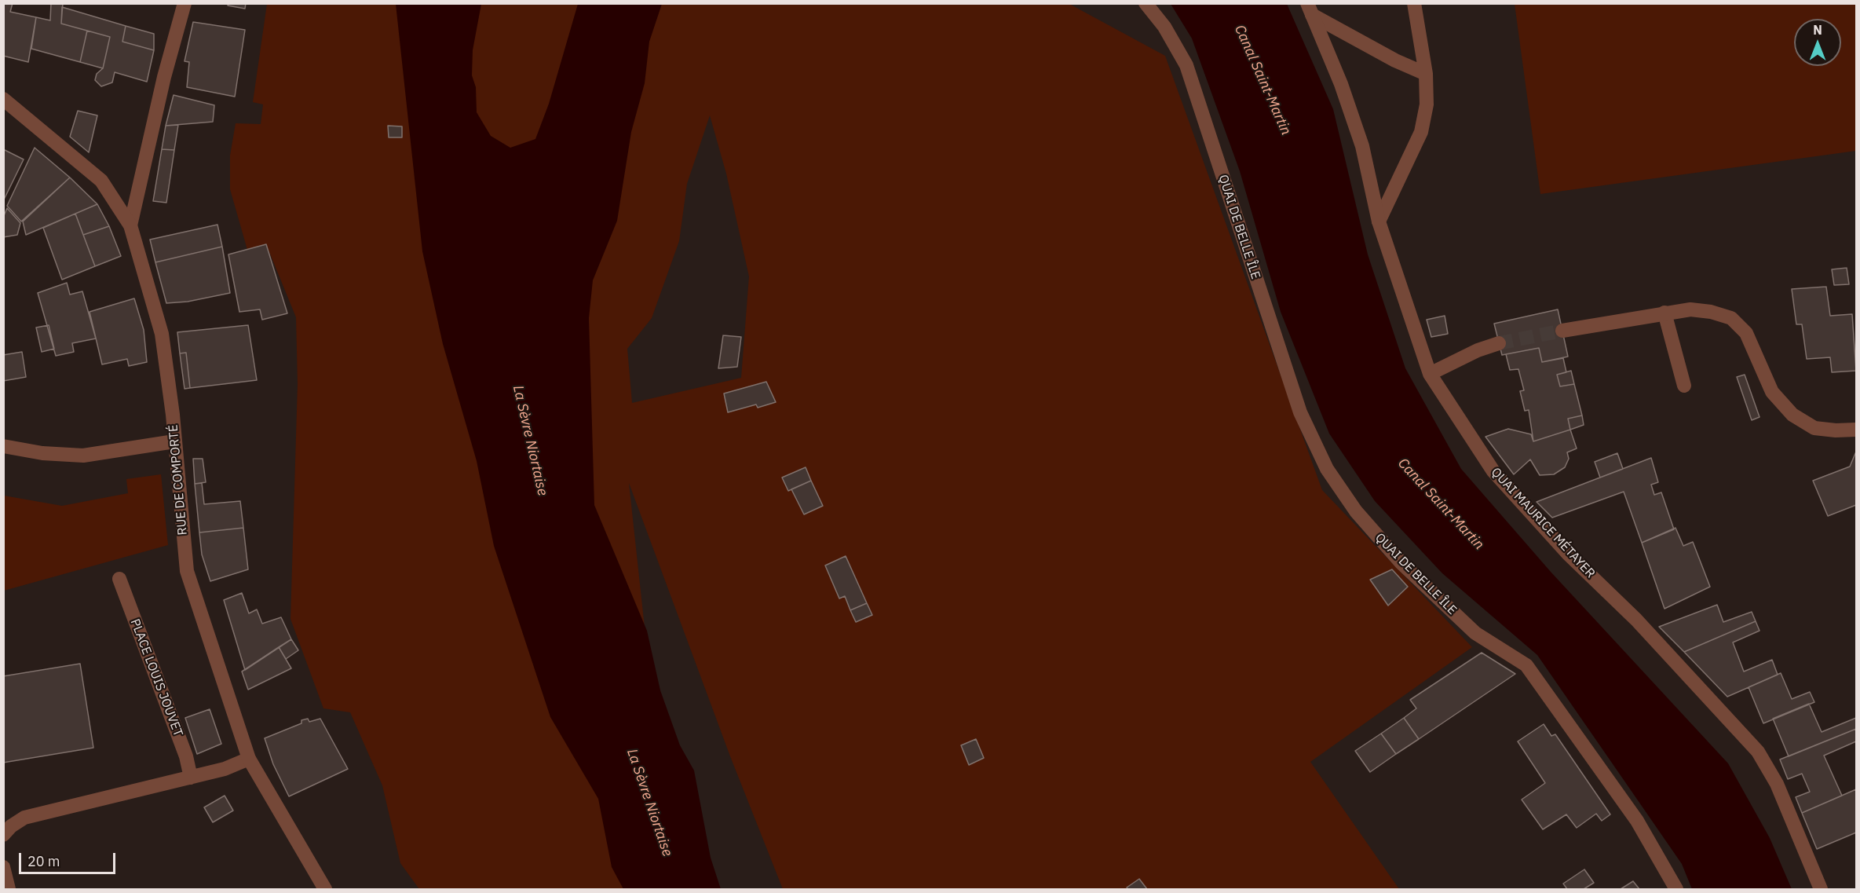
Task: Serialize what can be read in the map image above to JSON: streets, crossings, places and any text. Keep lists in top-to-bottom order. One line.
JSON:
{"streets":{"street":["QUAI DE BELLE ÎLE","RUE DE COMPORTÉ","QUAI MAURICE MÉTAYER","PLACE LOUIS JOUVET"]},"water":["Canal Saint-Martin","La Sèvre Niortaise"],"scale_bar":"20 m","north":"top"}
